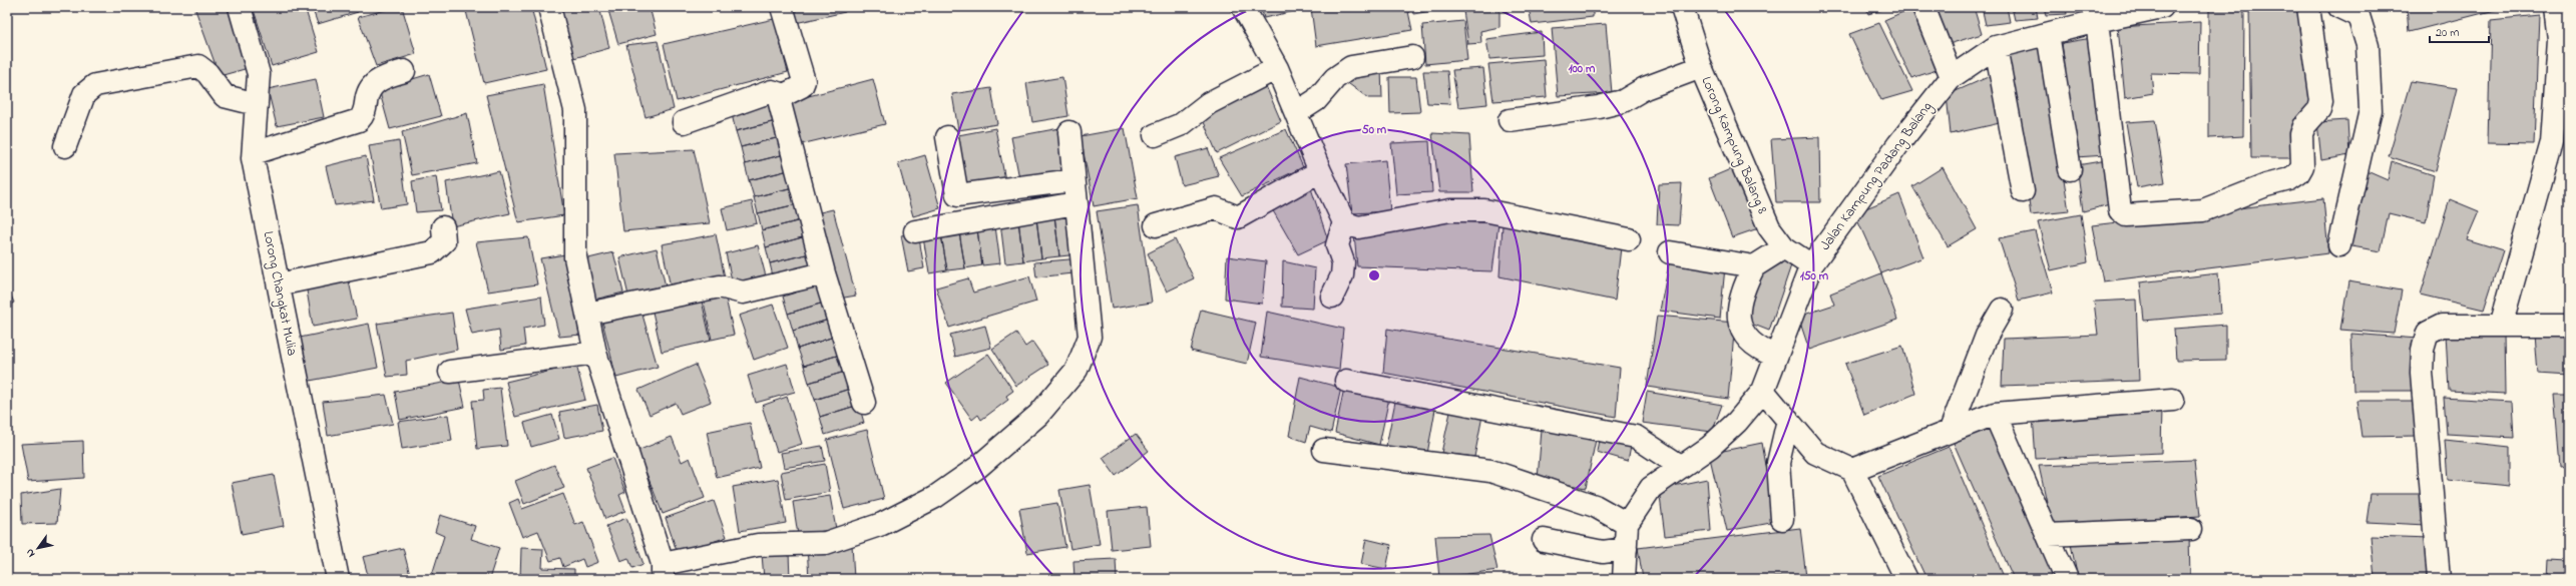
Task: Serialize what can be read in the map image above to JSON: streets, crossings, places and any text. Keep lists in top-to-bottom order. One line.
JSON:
{"streets":{"street":["Lorong Kampung Balang 8","Jalan Kampung Padang Balang","Lorong Changkat Mulia"]},"crossings":[["Lorong Kampung Balang 8","Jalan Kampung Padang Balang"]],"scale_bar":"20 m","north":"bottom left","rings":["100 m","50 m","150 m"]}
